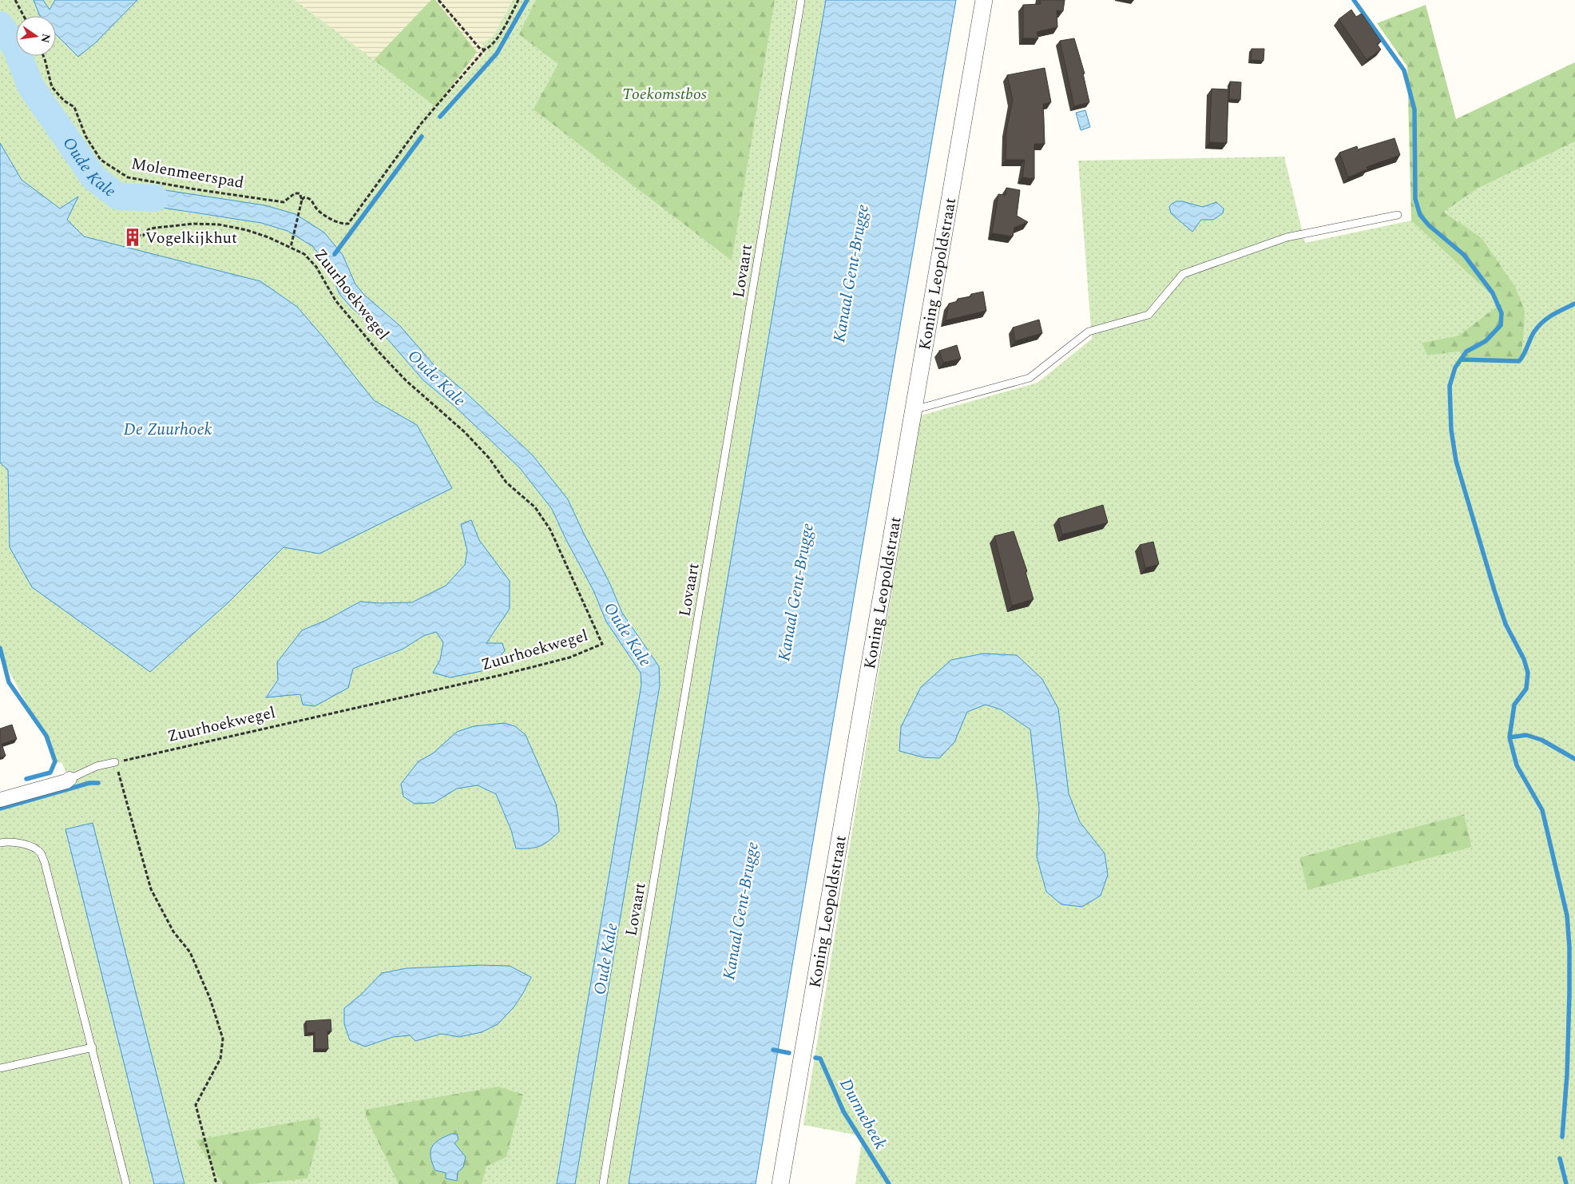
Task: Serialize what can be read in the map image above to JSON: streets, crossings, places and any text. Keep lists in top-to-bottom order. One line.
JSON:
{"streets":{"street":["Koning Leopoldstraat"],"lane":["Lovaart"],"path":["Molenmeerspad","Zuurhoekwegel"]},"crossings":[["Molenmeerspad","Zuurhoekwegel"]],"water":["Oude Kale","Kanaal Gent-Brugge","De Zuurhoek","Durmebeek"],"parks":["Toekomstbos"],"places":{"building":["Vogelkijkhut"]},"north":"right"}
